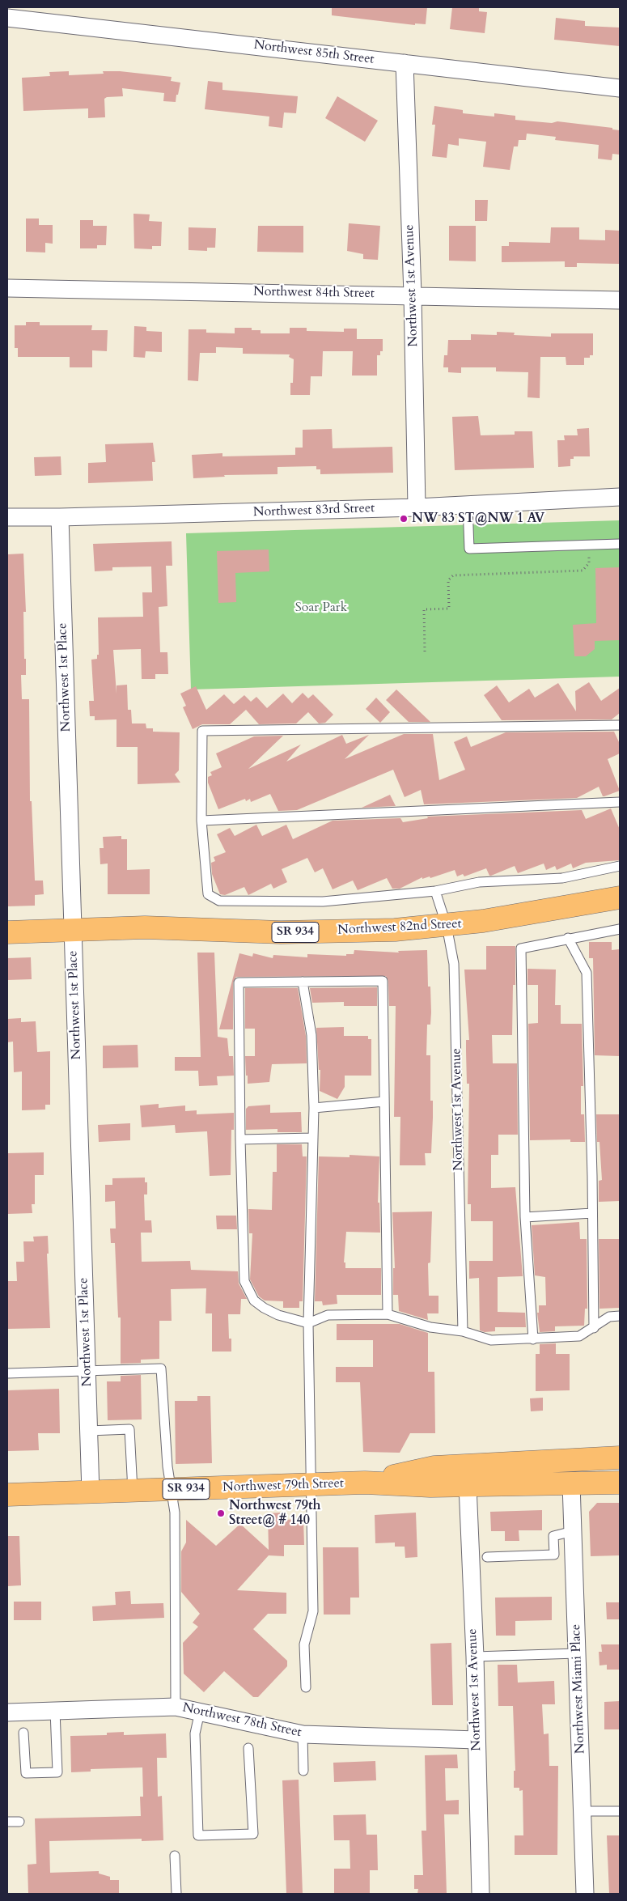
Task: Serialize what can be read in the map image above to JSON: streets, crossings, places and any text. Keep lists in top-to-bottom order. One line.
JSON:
{"streets":{"main road":["Northwest 82nd Street","SR 934","Northwest 79th Street"],"street":["Northwest 85th Street","Northwest 1st Avenue","Northwest 84th Street","Northwest 83rd Street","Northwest 1st Place","Northwest Miami Place","Northwest 78th Street"]},"crossings":[["Northwest 85th Street","Northwest 1st Avenue"],["Northwest 1st Avenue","Northwest 84th Street"],["Northwest 1st Avenue","Northwest 83rd Street"],["Northwest 1st Avenue","Northwest 82nd Street"],["Northwest 1st Avenue","Northwest 79th Street"],["Northwest 1st Avenue","Northwest 78th Street"],["Northwest 83rd Street","Northwest 1st Place"],["Northwest 1st Place","Northwest 82nd Street"],["Northwest 1st Place","Northwest 79th Street"],["Northwest 79th Street","Northwest Miami Place"]],"parks":["Soar Park"],"places":["NW 83 ST@NW 1 AV","Northwest 79th Street@ # 140"]}
